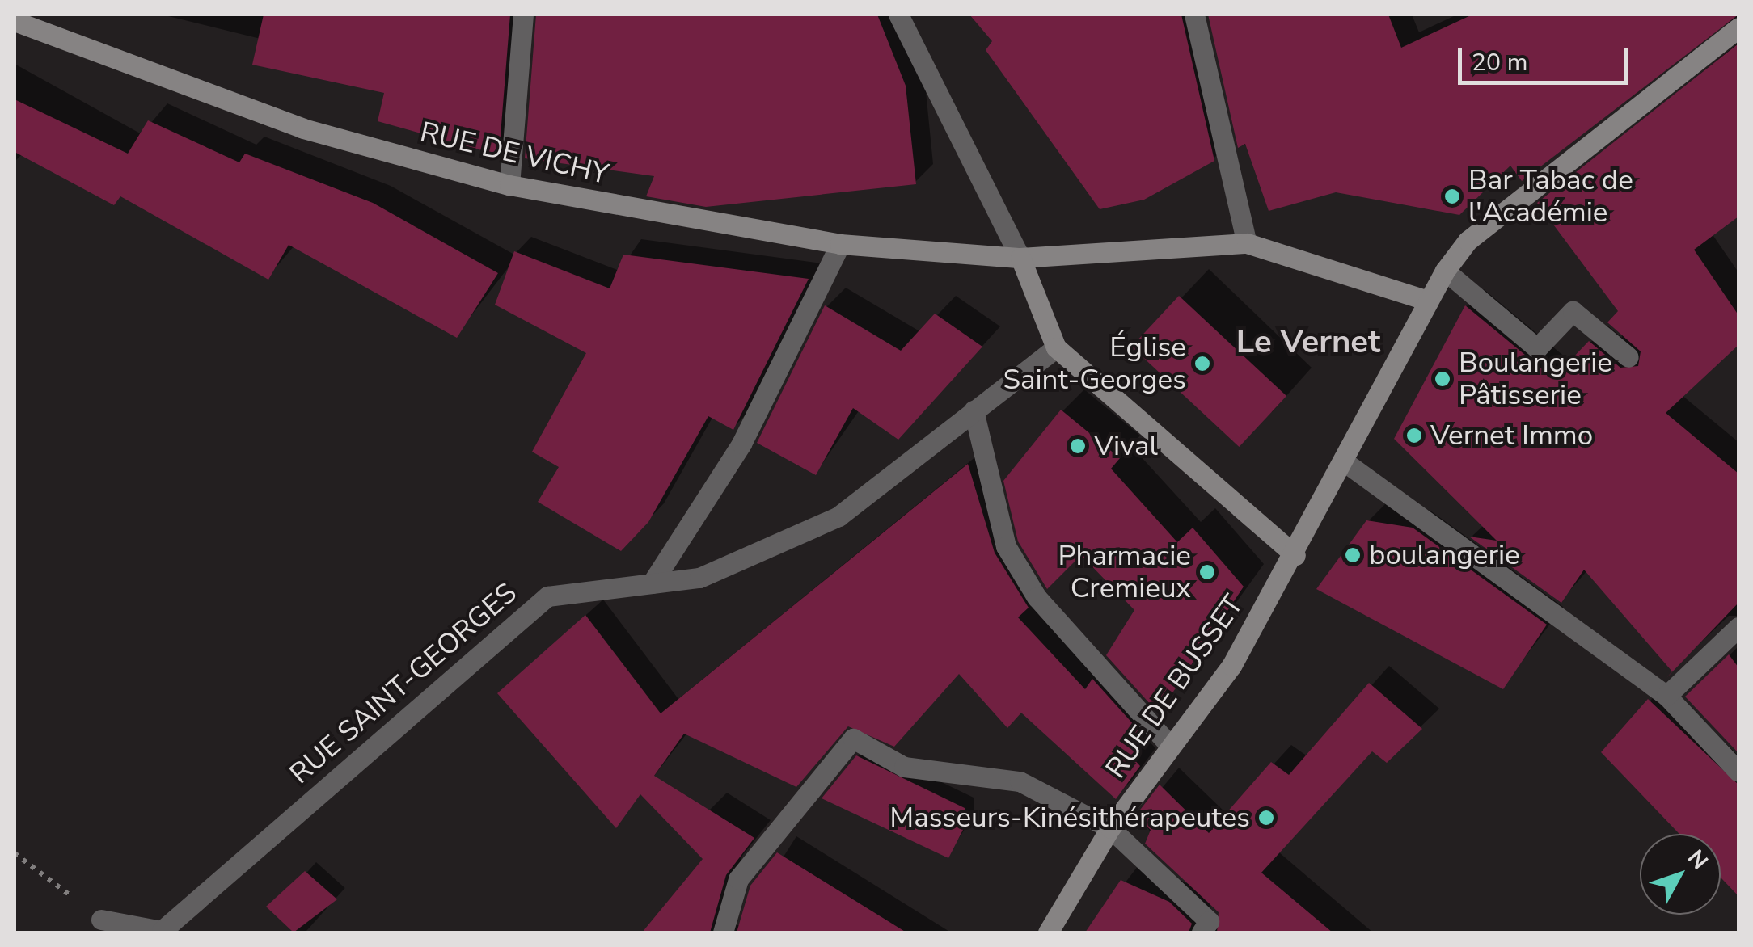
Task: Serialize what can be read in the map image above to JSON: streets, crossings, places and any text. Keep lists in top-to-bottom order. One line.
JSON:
{"streets":{"street":["RUE DE VICHY","RUE SAINT-GEORGES","RUE DE BUSSET"]},"districts":["Le Vernet"],"places":["Bar Tabac de l'Académie","Église Saint-Georges","Boulangerie Pâtisserie","Vernet Immo","Vival","boulangerie","Pharmacie Cremieux","Masseurs-Kinésithérapeutes"],"scale_bar":"20 m","north":"top right"}
